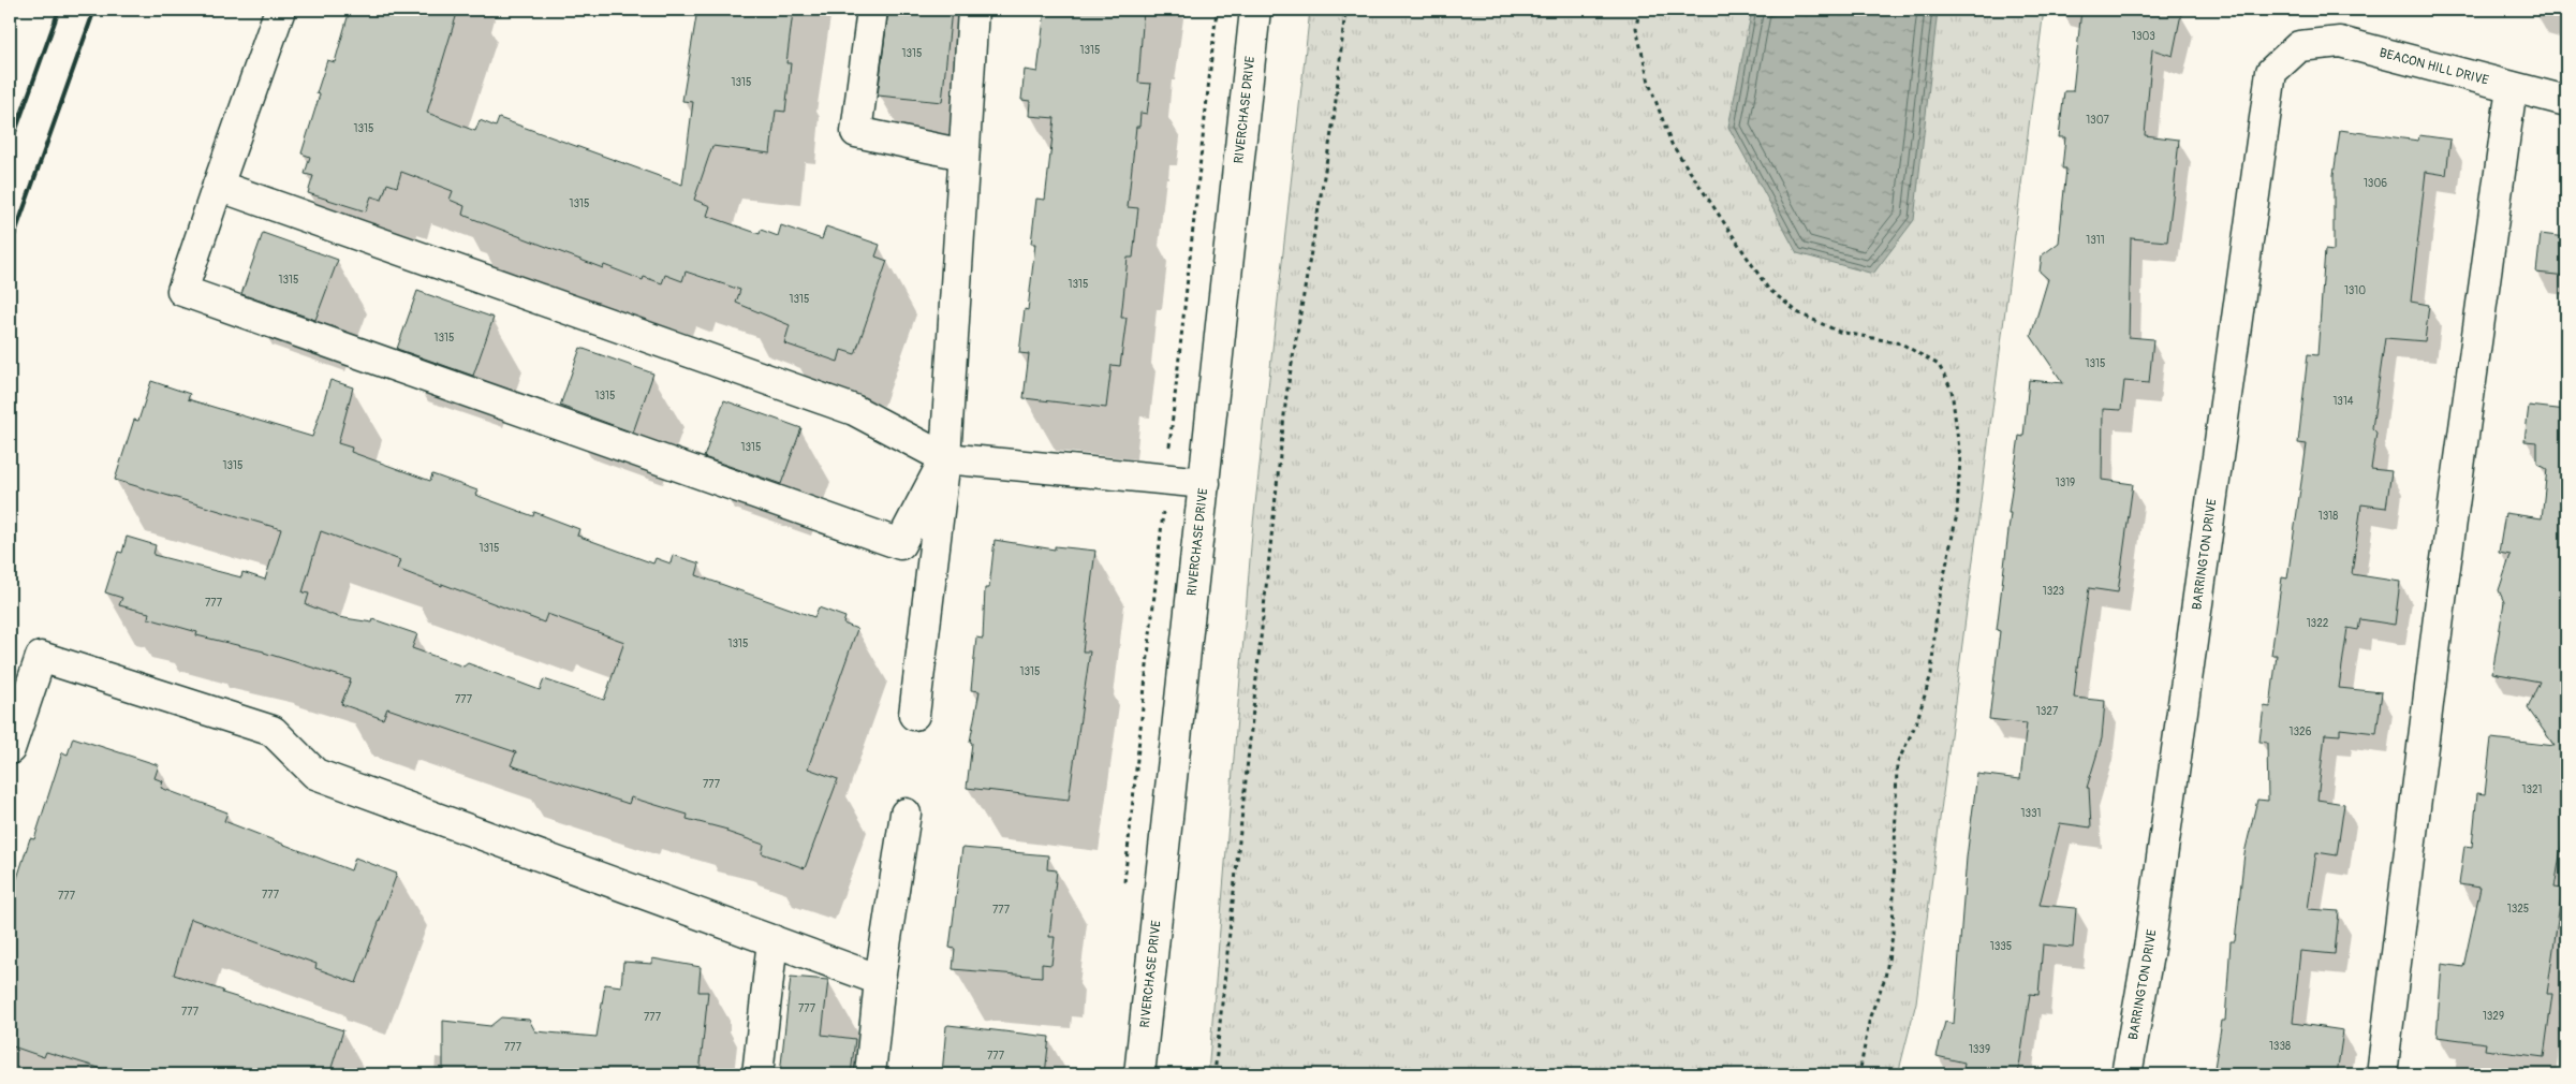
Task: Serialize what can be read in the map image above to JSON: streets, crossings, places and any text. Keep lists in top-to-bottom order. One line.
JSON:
{"streets":{"street":["BEACON HILL DRIVE","RIVERCHASE DRIVE","BARRINGTON DRIVE"]},"crossings":[["BEACON HILL DRIVE","BARRINGTON DRIVE"]],"house_numbers":["1303","1315","1315","1315","1307","1315","1306","1315","1311","1315","1315","1310","1315","1315","1315","1315","1314","1315","1315","1319","1318","1315","1323","777","1322","1315","1315","777","1327","1326","777","1321","1331","777","777","1325","777","1335","777","777","1329","777","1338","777","1339","777"]}
